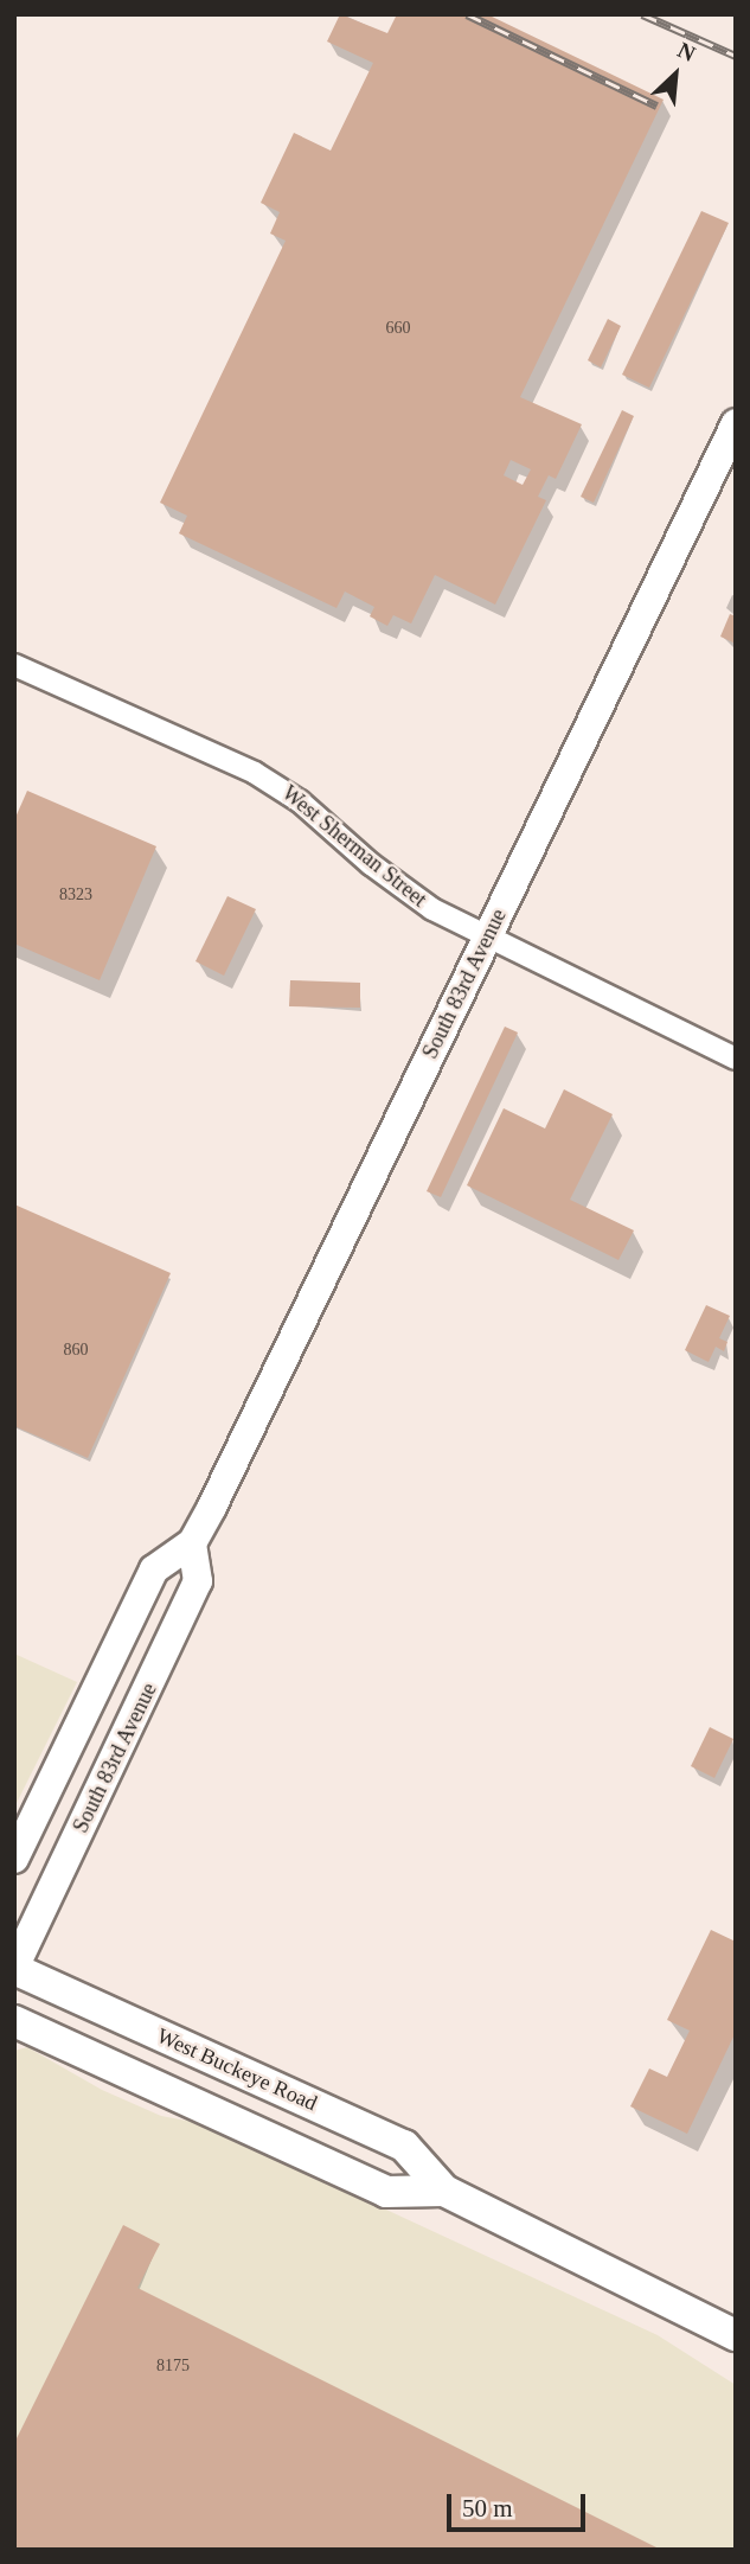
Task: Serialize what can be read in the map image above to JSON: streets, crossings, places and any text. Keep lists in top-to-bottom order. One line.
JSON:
{"streets":{"main road":["South 83rd Avenue","West Buckeye Road"],"street":["West Sherman Street"]},"crossings":[["West Sherman Street","South 83rd Avenue"],["South 83rd Avenue","West Buckeye Road"]],"house_numbers":["660","8323","860","8175"],"scale_bar":"50 m","north":"top right"}
